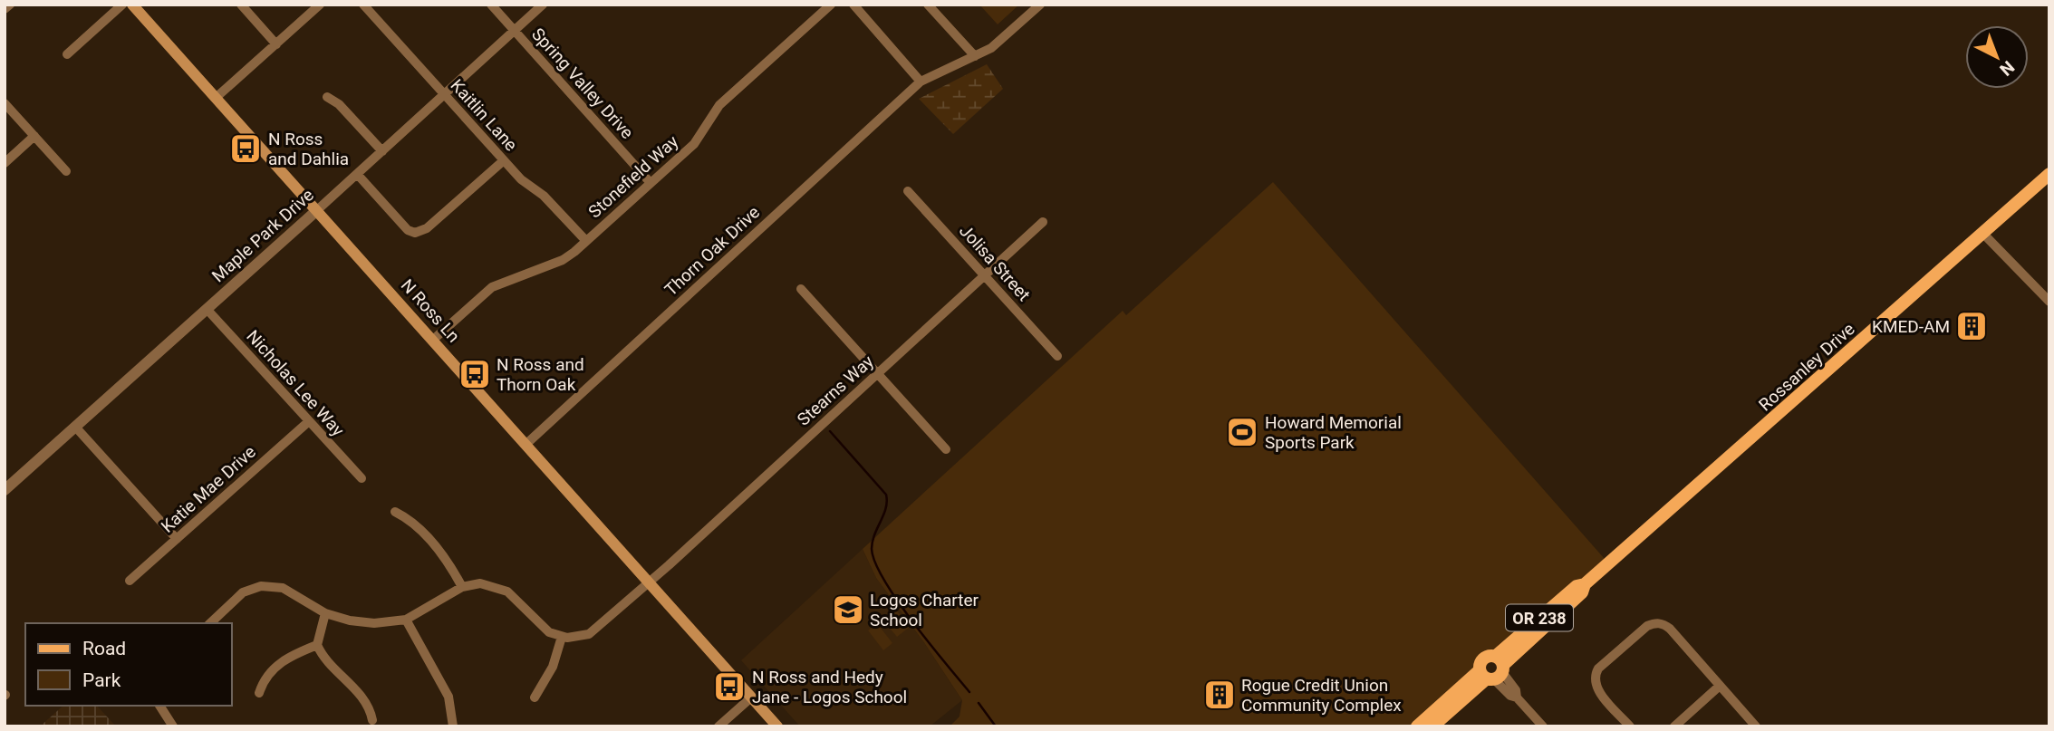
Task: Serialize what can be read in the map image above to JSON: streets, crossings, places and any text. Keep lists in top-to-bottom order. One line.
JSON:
{"streets":{"main road":["N Ross Ln","Rossanley Drive","OR 238"],"street":["Spring Valley Drive","Kaitlin Lane","Stonefield Way","Maple Park Drive","Thorn Oak Drive","Jolisa Street","Nicholas Lee Way","Stearns Way","Katie Mae Drive"]},"crossings":[["Spring Valley Drive","Stonefield Way"],["Spring Valley Drive","Maple Park Drive"],["Kaitlin Lane","Stonefield Way"],["Kaitlin Lane","Maple Park Drive"],["Stonefield Way","N Ross Ln"],["Maple Park Drive","N Ross Ln"],["Maple Park Drive","Nicholas Lee Way"],["Thorn Oak Drive","N Ross Ln"],["Jolisa Street","Stearns Way"],["N Ross Ln","Stearns Way"],["Nicholas Lee Way","Katie Mae Drive"]],"places":{"bus stop":["N Ross and Dahlia","N Ross and Thorn Oak","N Ross and Hedy Jane - Logos School"],"building":["KMED-AM","Rogue Credit Union Community Complex"],"sports":["Howard Memorial Sports Park"],"school or university":["Logos Charter School"]},"legend":["Road","Park"],"north":"bottom right"}
